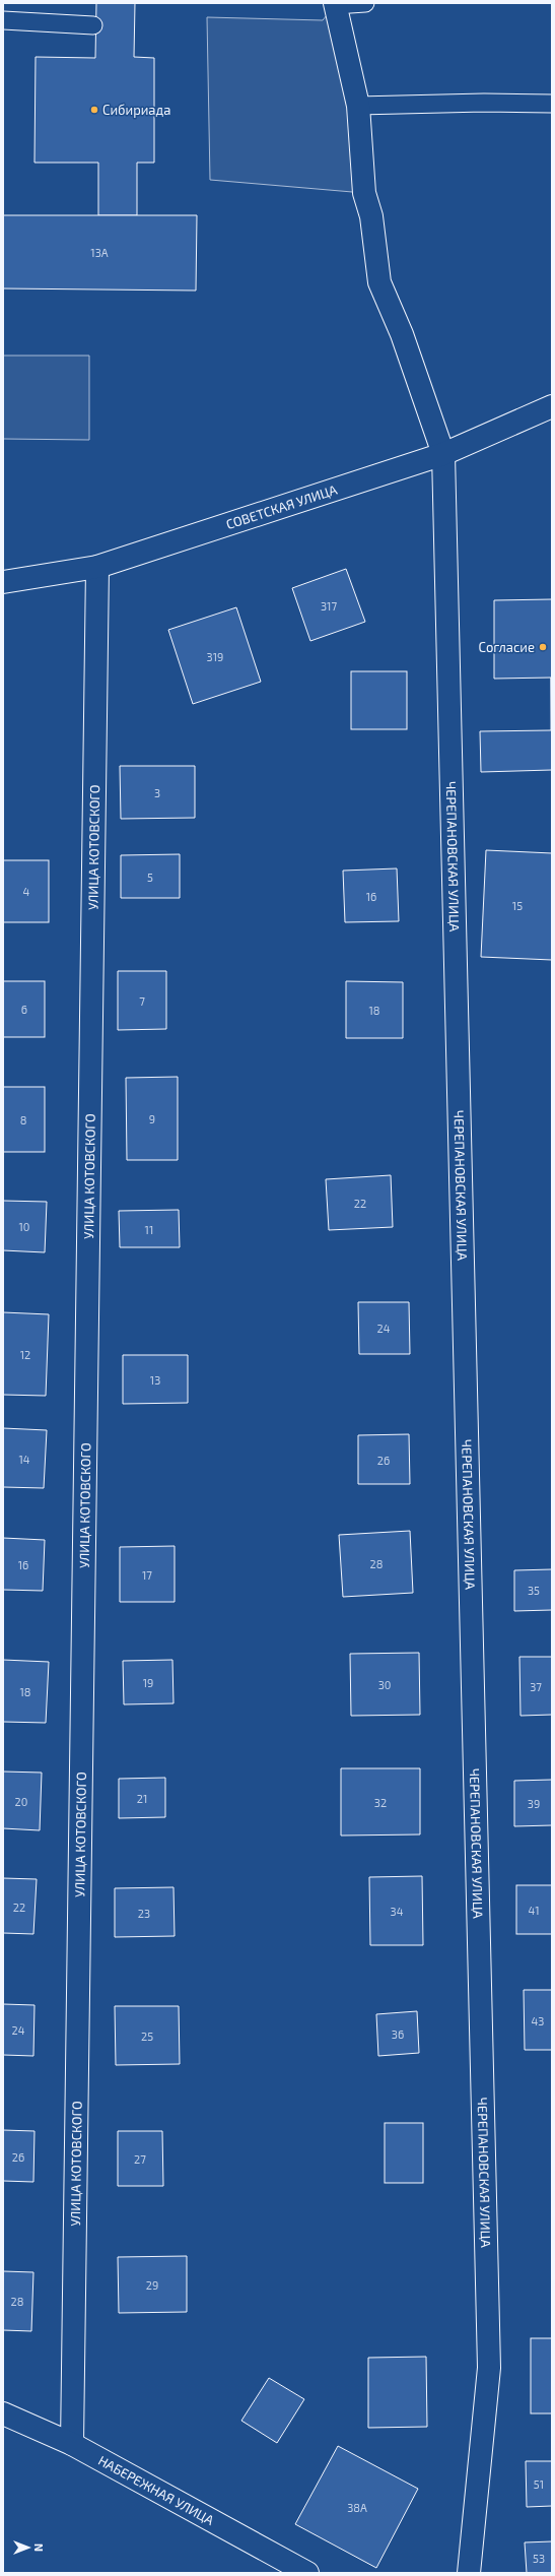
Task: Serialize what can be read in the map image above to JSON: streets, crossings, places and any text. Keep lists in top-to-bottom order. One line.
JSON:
{"streets":{"street":["СОВЕТСКАЯ УЛИЦА","УЛИЦА КОТОВСКОГО","ЧЕРЕПАНОВСКАЯ УЛИЦА","НАБЕРЕЖНАЯ УЛИЦА"]},"crossings":[["СОВЕТСКАЯ УЛИЦА","УЛИЦА КОТОВСКОГО"],["СОВЕТСКАЯ УЛИЦА","ЧЕРЕПАНОВСКАЯ УЛИЦА"],["УЛИЦА КОТОВСКОГО","НАБЕРЕЖНАЯ УЛИЦА"]],"places":["Сибириада","Согласие"],"house_numbers":["13А","317","319","3","5","4","16","15","7","6","18","9","8","22","10","11","24","12","13","14","26","28","16","17","35","19","30","37","18","21","20","32","39","22","41","34","23","43","24","36","25","26","27","29","28","51","38А","53"],"north":"right"}
